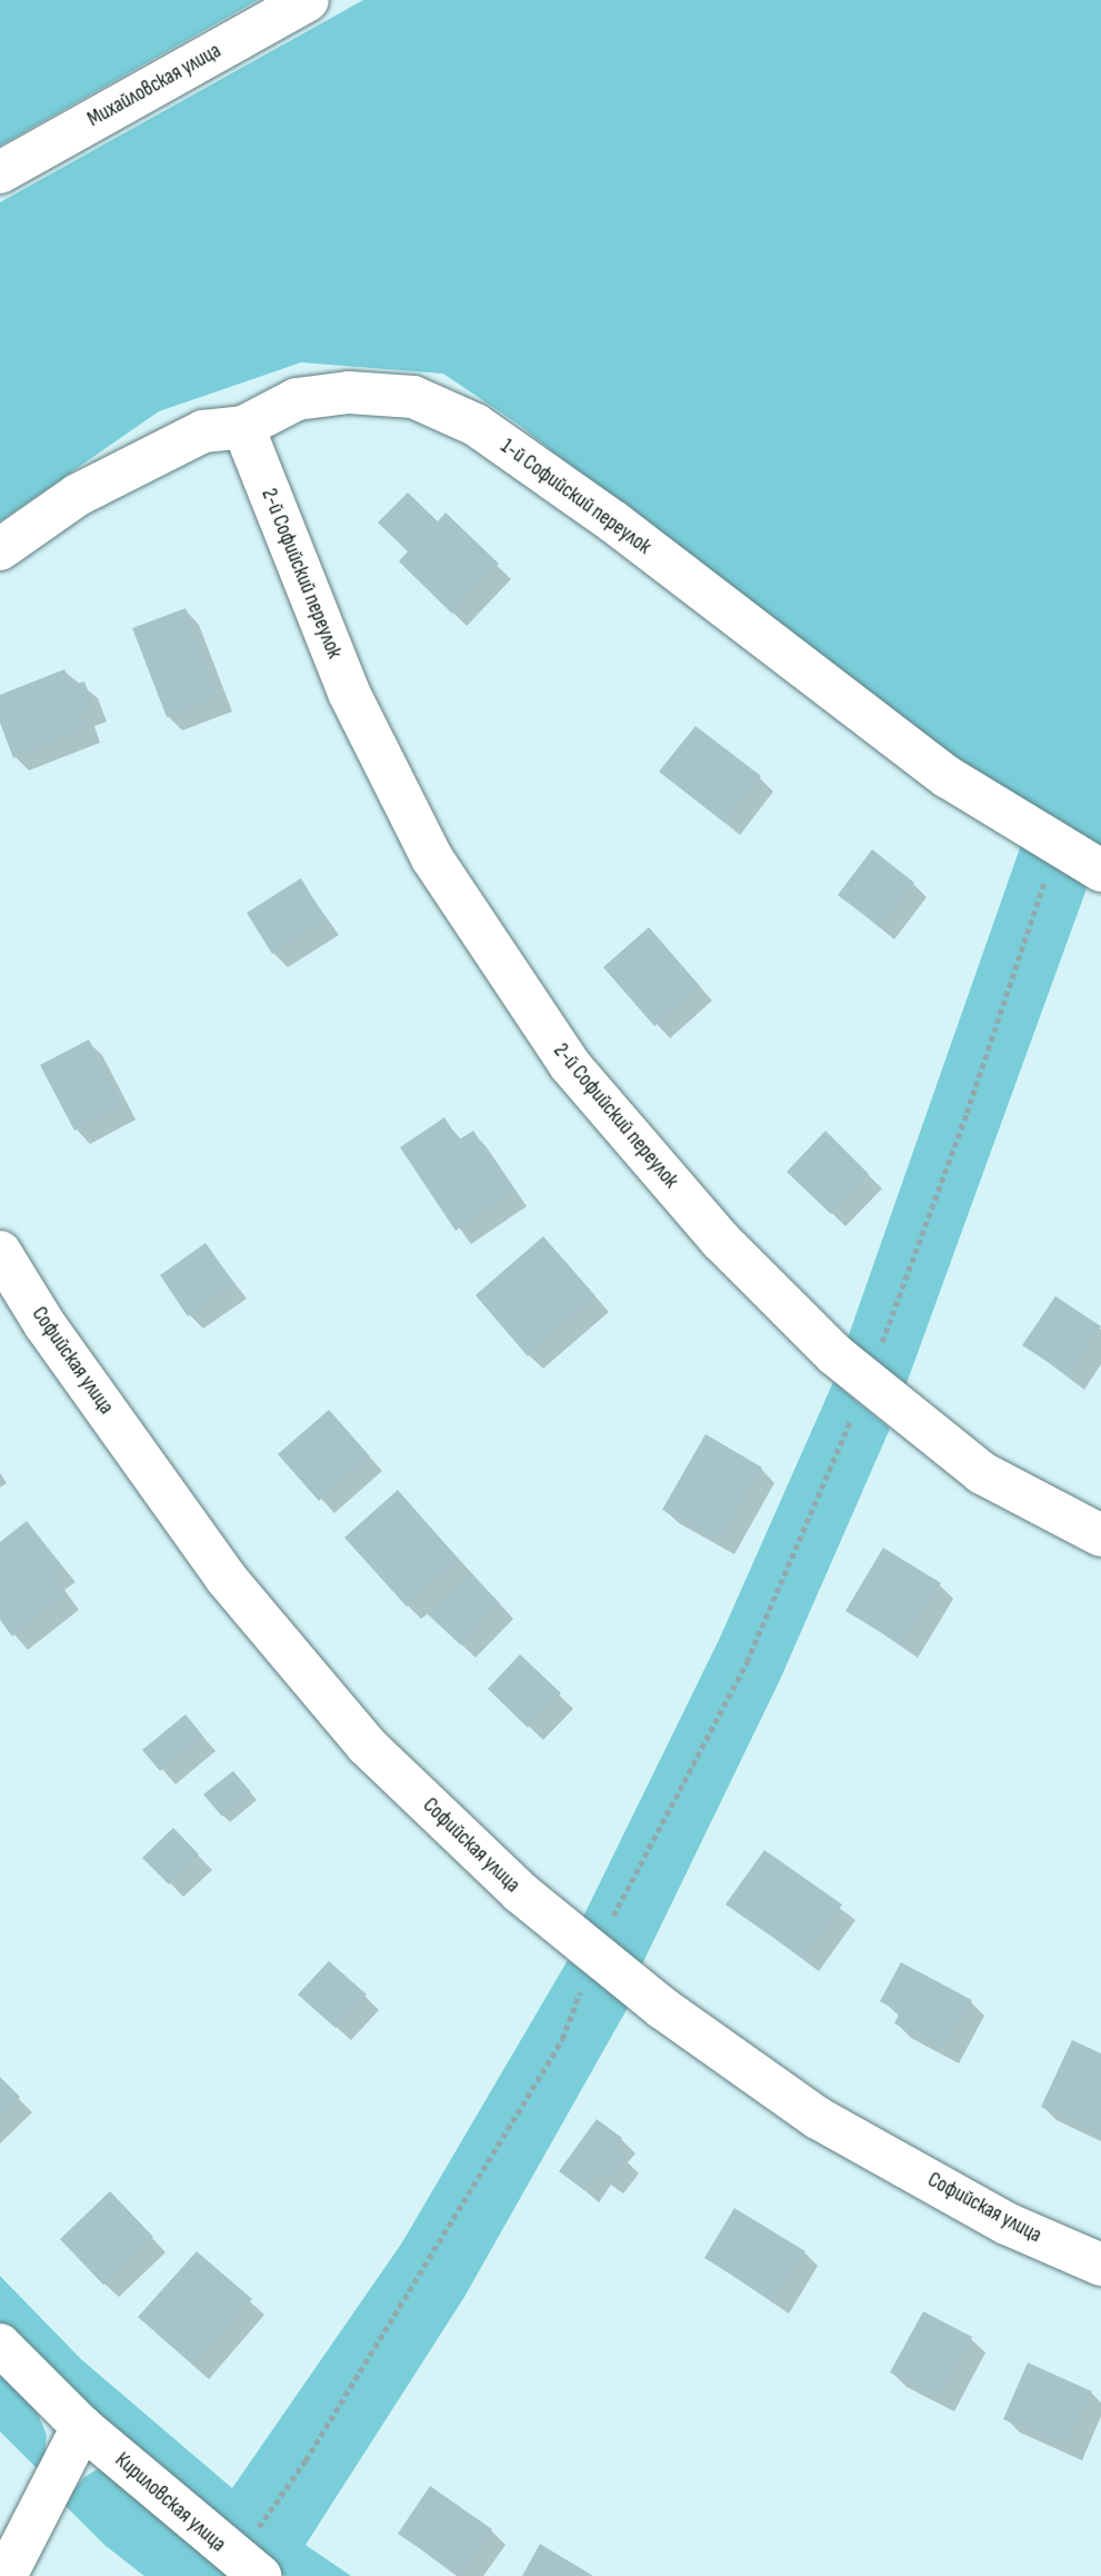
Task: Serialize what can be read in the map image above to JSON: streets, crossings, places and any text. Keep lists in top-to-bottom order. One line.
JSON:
{"streets":{"street":["Михайловская улица","1-й Софийский переулок","2-й Софийский переулок","Софийская улица","Кириловская улица"]},"crossings":[["1-й Софийский переулок","2-й Софийский переулок"]]}
